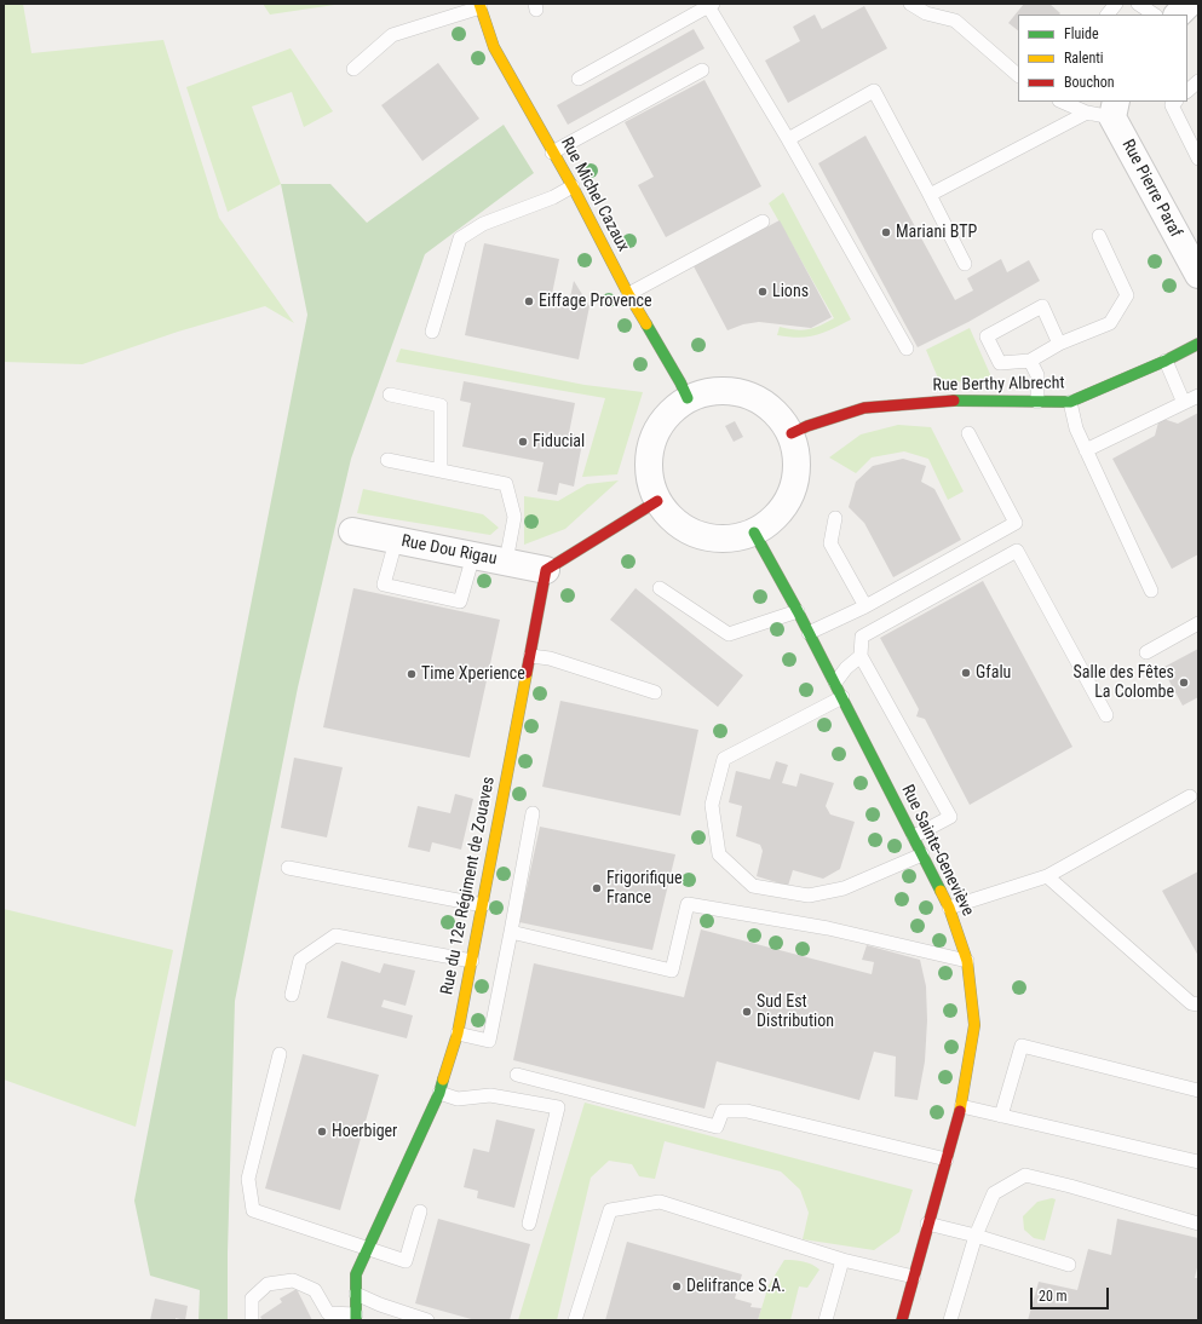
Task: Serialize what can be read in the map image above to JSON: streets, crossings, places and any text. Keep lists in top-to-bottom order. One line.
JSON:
{"streets":{"street":["Rue Pierre Paraf","Rue Michel Cazaux","Rue Berthy Albrecht","Rue Dou Rigau","Rue Sainte-Geneviève","Rue du 12e Régiment de Zouaves"]},"crossings":[["Rue Michel Cazaux","Rue Berthy Albrecht"],["Rue Michel Cazaux","Rue Sainte-Geneviève"],["Rue Berthy Albrecht","Rue Sainte-Geneviève"],["Rue Dou Rigau","Rue du 12e Régiment de Zouaves"]],"places":["Mariani BTP","Lions","Eiffage Provence","Fiducial","Gfalu","Time Xperience","Salle des Fêtes La Colombe","Frigorifique France","Sud Est Distribution","Hoerbiger","Delifrance S.A."],"legend":["Fluide","Ralenti","Bouchon"],"scale_bar":"20 m"}
